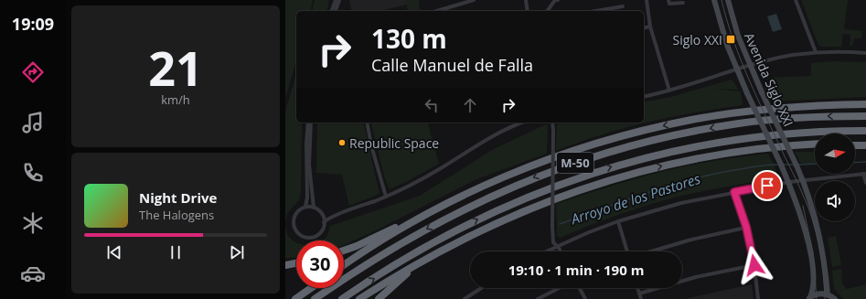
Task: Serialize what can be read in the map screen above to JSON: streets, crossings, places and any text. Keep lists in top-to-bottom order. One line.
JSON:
{"streets":{"highway":["M-50"],"street":["Avenida Siglo XXI"]},"water":["Arroyo de los Pastores"],"places":{"transit":["Siglo XXI"],"other":["Republic Space"]},"north":"right","page":{"tabs":"19:09","tile":["21","km/h"],"turn":["130 m","Calle Manuel de Falla"],"song":["Night Drive","The Halogens"],"limit":"30","trip":"19:10 · 1 min · 190 m"}}
